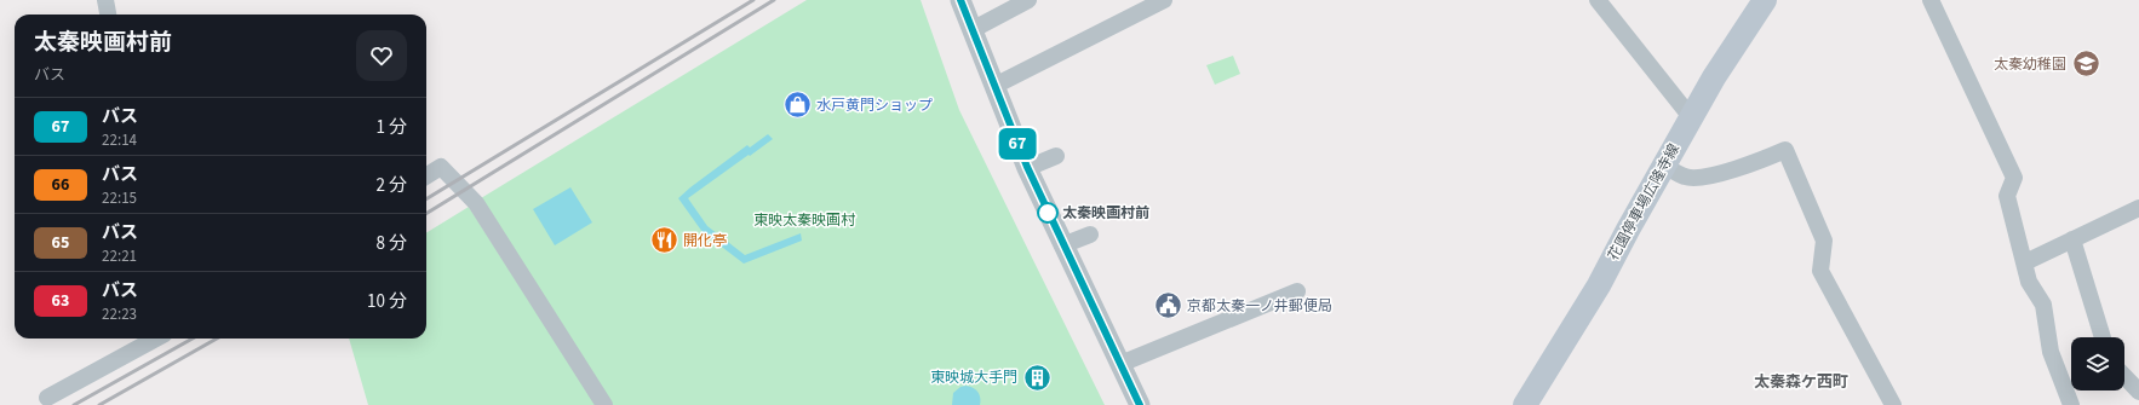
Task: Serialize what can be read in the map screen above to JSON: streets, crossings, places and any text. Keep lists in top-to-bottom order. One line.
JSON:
{"streets":{"main road":["花園停車場広隆寺線"]},"districts":["太秦森ケ西町"],"parks":["東映太秦映画村"],"places":{"school or university":["太秦幼稚園"],"shop":["水戸黄門ショップ"],"other":["太秦映画村前"],"restaurant":["開化亭"],"public building":["京都太秦一ノ井郵便局"],"building":["東映城大手門"]},"lines":["bus line 67"],"page":{"on_map":"67","heading":["太秦映画村前","バス"],"list":[{"mark":"67","name":"バス","note":"22:14","value":"1 分"},{"mark":"66","name":"バス","note":"22:15","value":"2 分"},{"mark":"65","name":"バス","note":"22:21","value":"8 分"},{"mark":"63","name":"バス","note":"22:23","value":"10 分"}]}}
